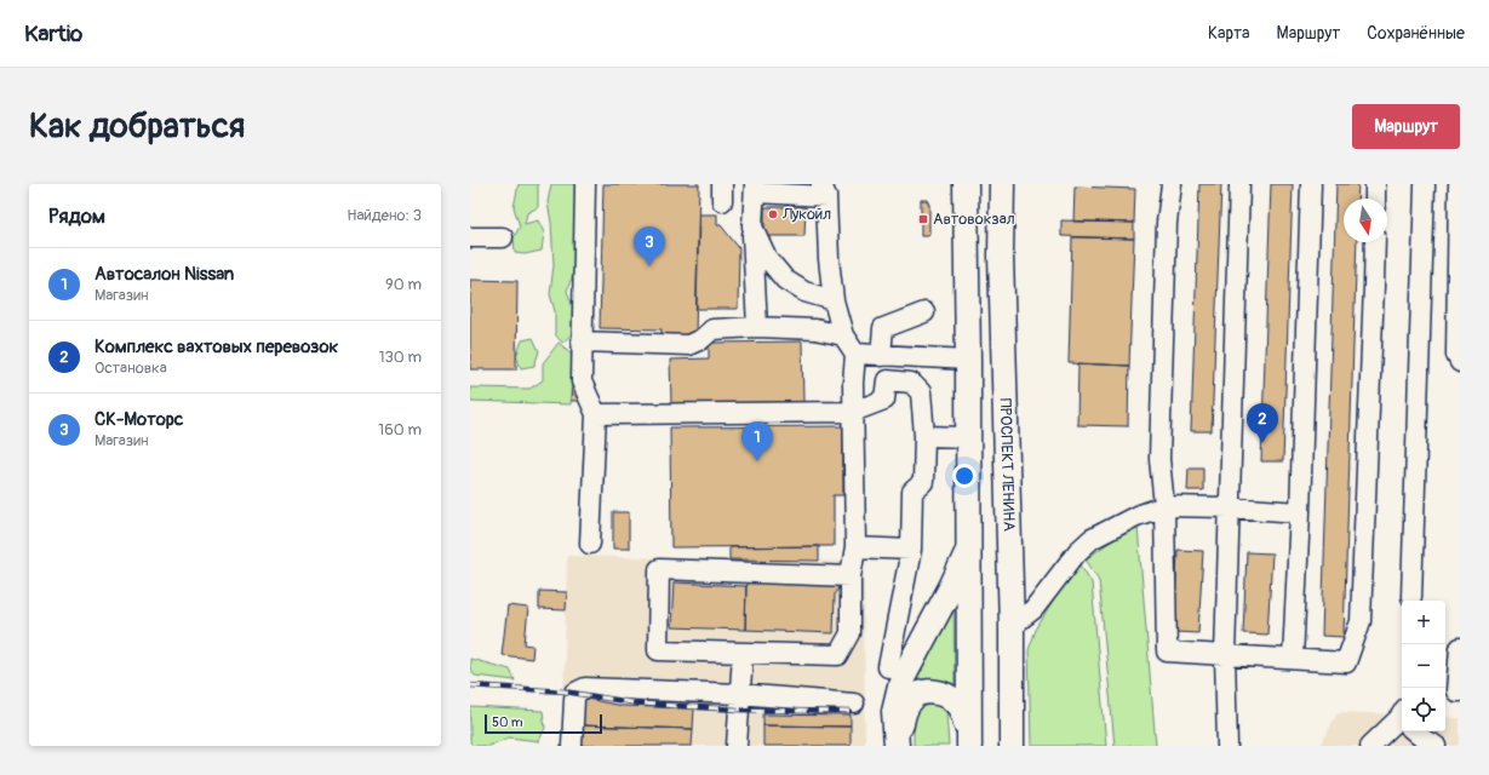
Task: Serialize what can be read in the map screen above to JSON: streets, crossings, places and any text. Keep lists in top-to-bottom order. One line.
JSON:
{"streets":{"main road":["ПРОСПЕКТ ЛЕНИНА"]},"places":{"other":["Лукойл"],"transit":["Автовокзал"]},"scale_bar":"50 m","north":"bottom","page":{"header":"Kartio","nav":["Карта","Маршрут","Сохранённые"],"buttons":"Маршрут","title":"Как добраться","heading":["Рядом","Найдено: 3"],"pins":["3","2","1"],"list":[{"mark":"1","name":"Автосалон Nissan","note":"Магазин","value":"90 m"},{"mark":"2","name":"Комплекс вахтовых перевозок","note":"Остановка","value":"130 m"},{"mark":"3","name":"СК-Моторс","note":"Магазин","value":"160 m"}],"map_buttons":["+","−"],"scale":"50 m"}}
